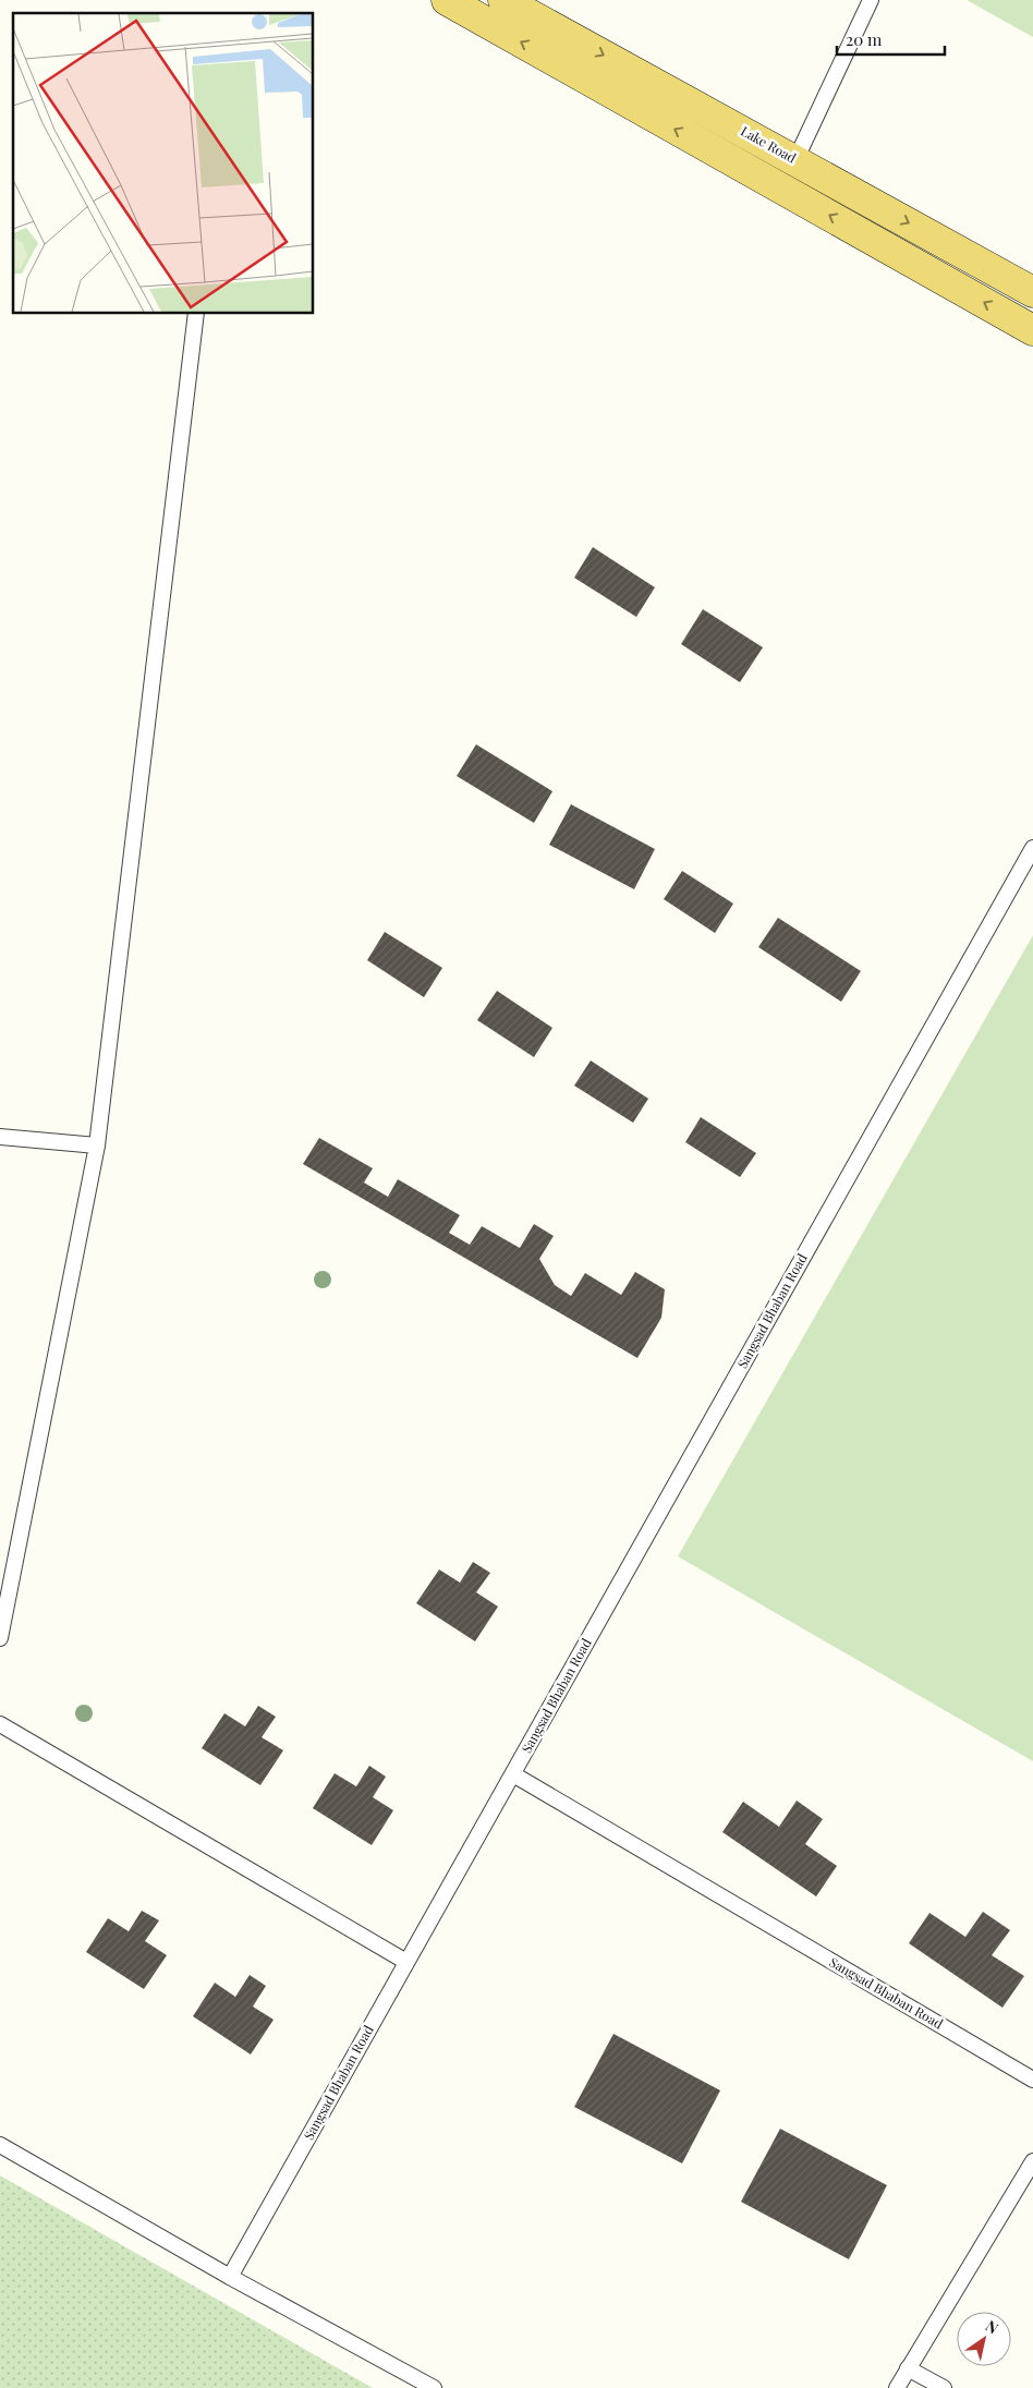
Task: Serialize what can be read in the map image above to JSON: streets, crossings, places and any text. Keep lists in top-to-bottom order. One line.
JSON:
{"streets":{"main road":["Lake Road"],"lane":["Sangsad Bhaban Road"]},"scale_bar":"20 m","north":"top right"}
